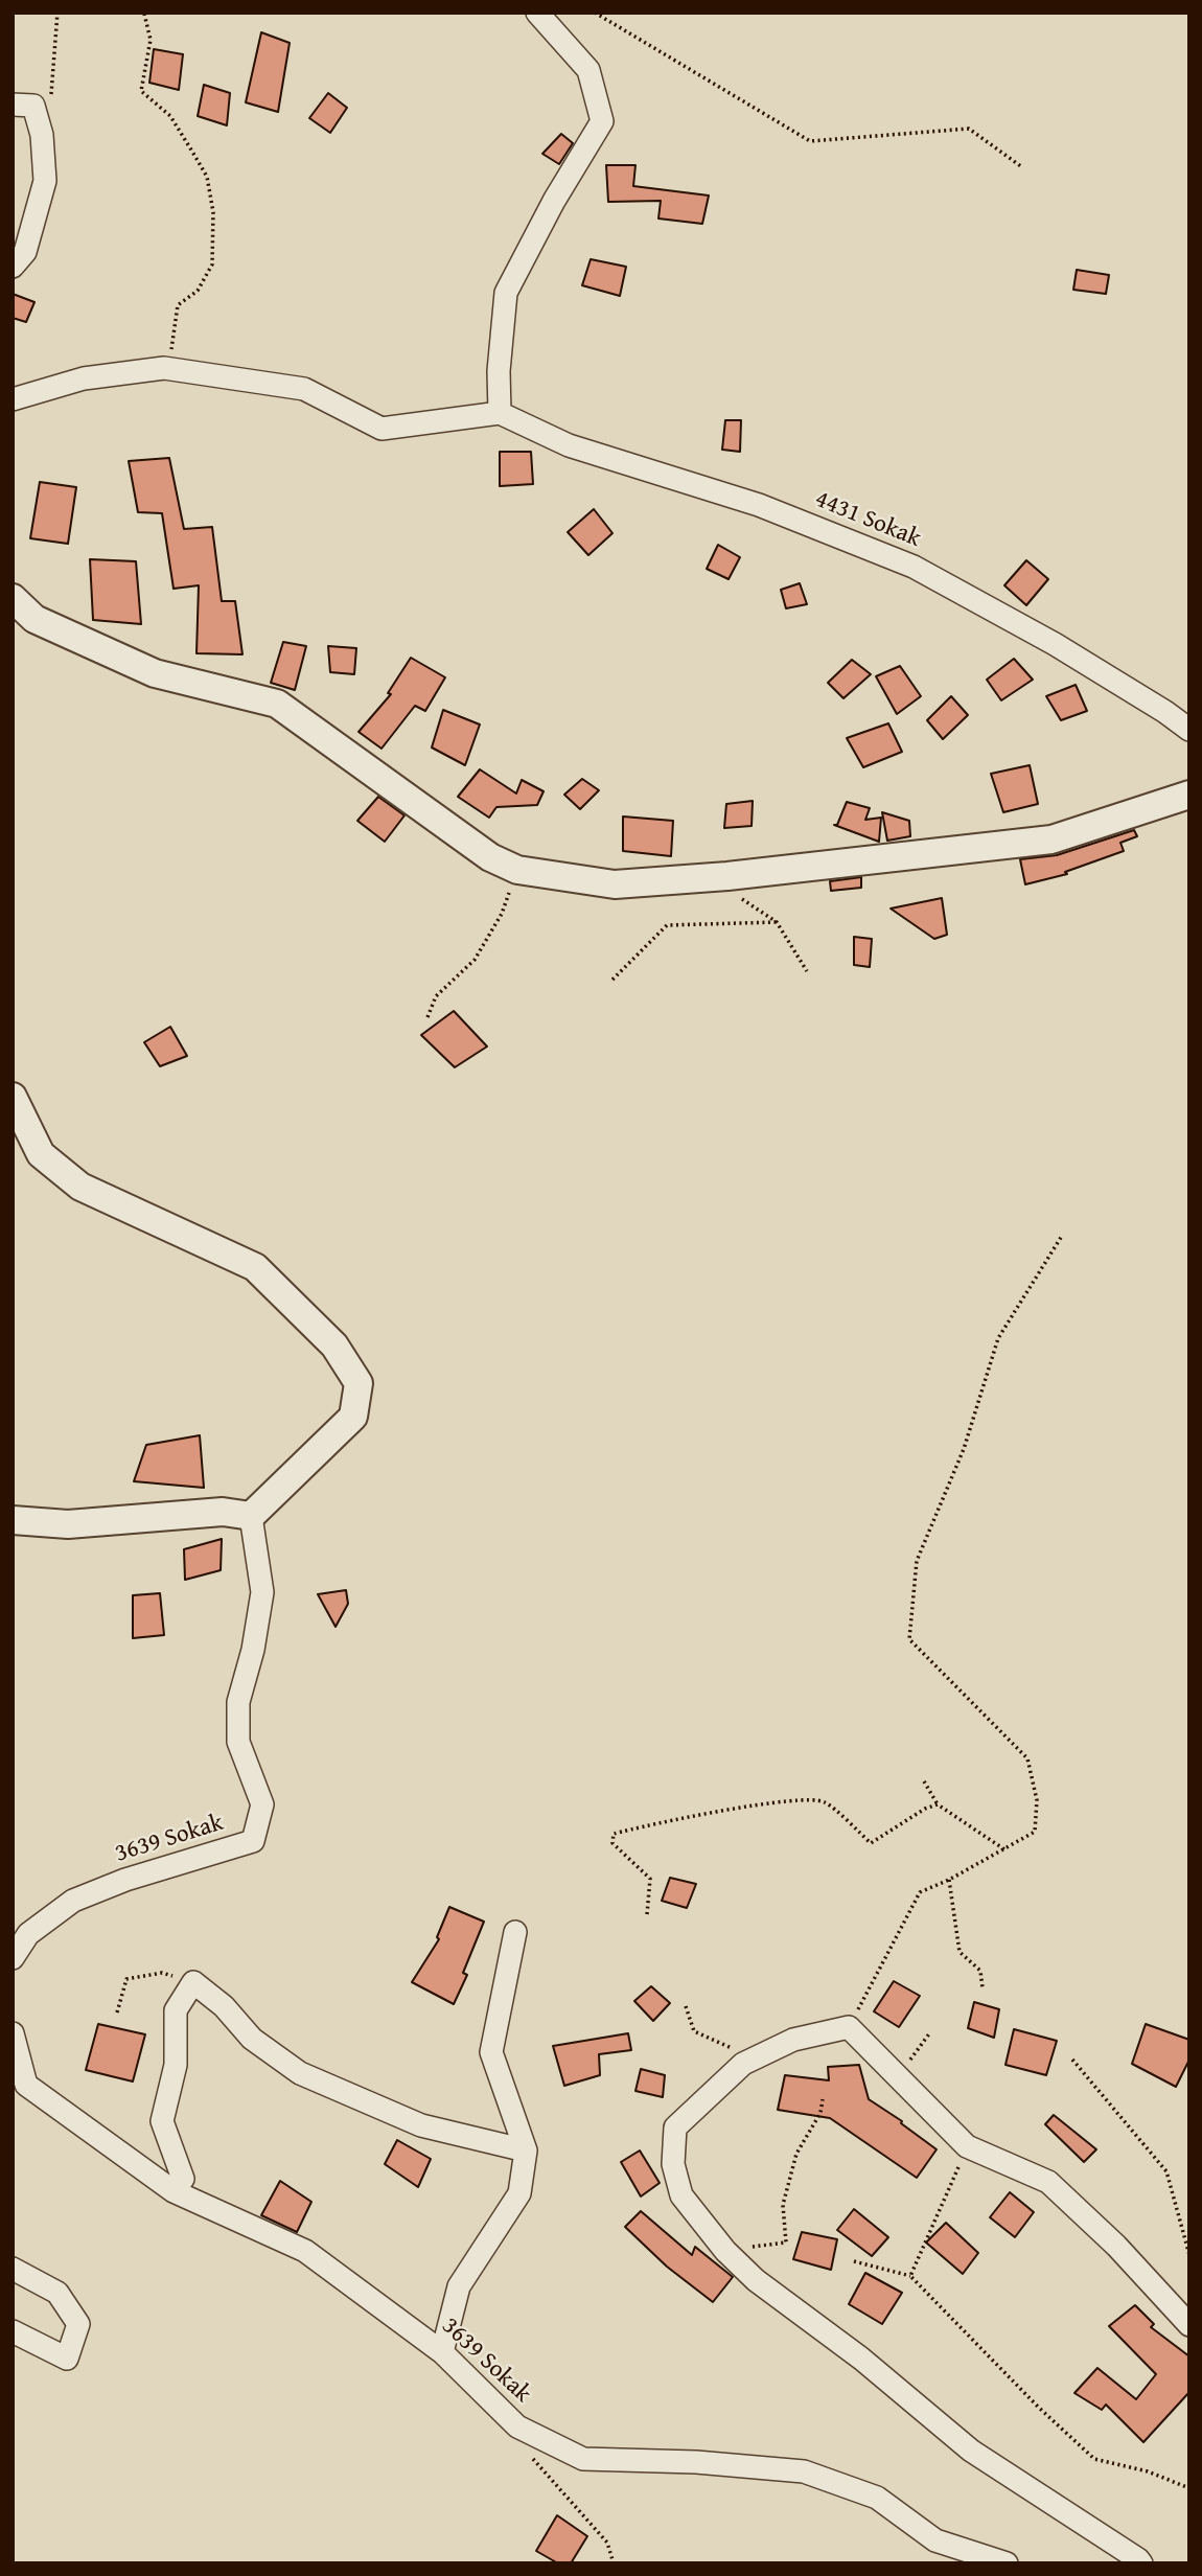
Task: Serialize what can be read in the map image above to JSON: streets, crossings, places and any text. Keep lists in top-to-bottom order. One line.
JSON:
{"streets":{"street":["4431 Sokak","3639 Sokak"]}}
